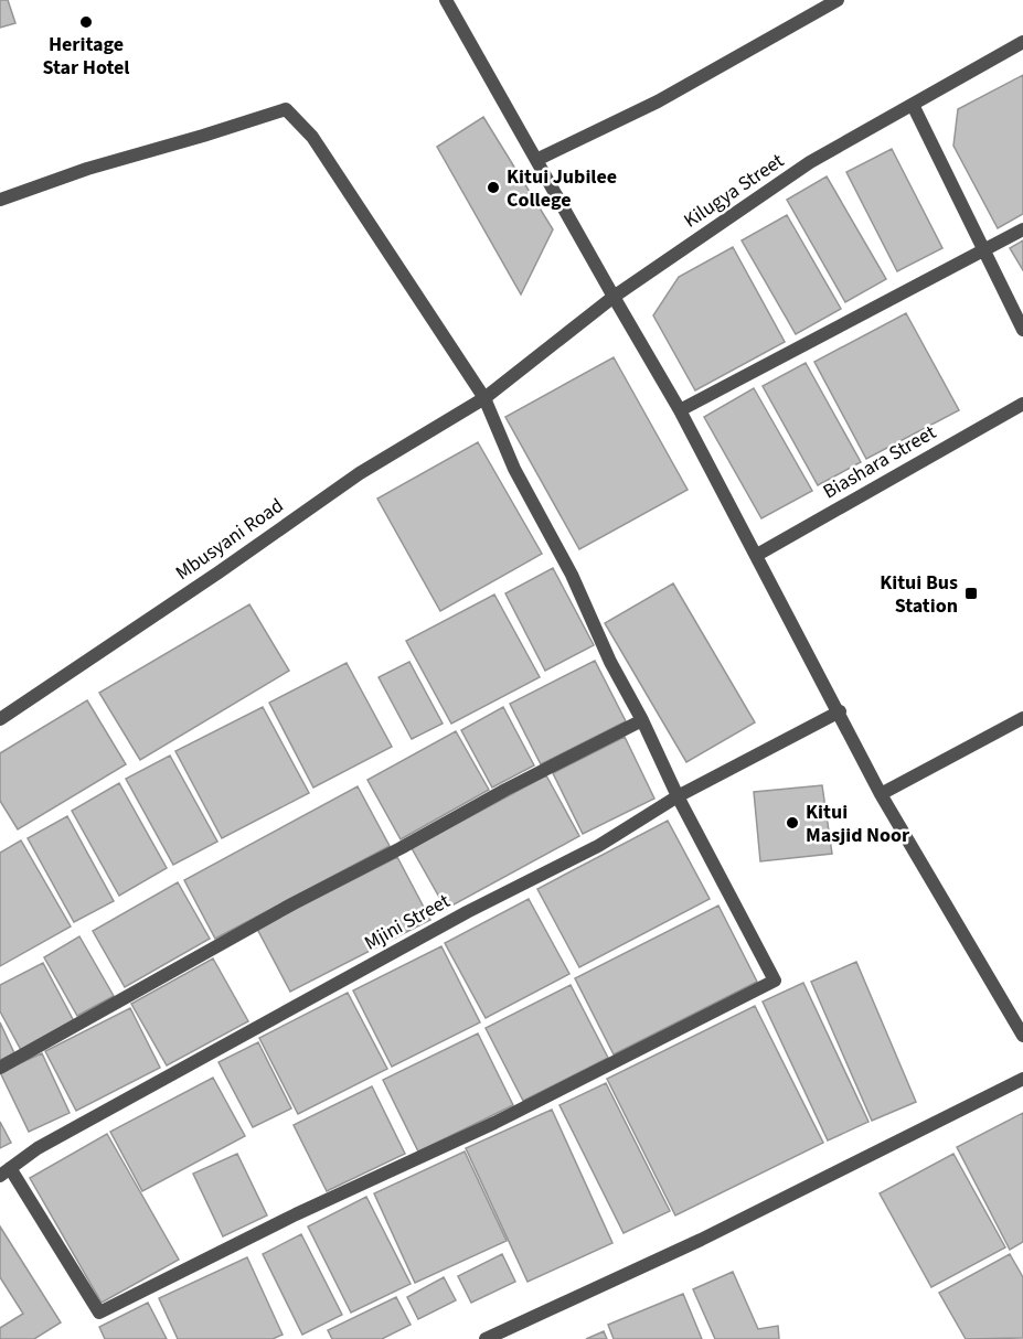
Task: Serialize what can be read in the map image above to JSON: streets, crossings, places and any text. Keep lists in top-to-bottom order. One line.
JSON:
{"streets":{"street":["Kilugya Street","Biashara Street","Mbusyani Road","Mjini Street"]},"crossings":[["Kilugya Street","Mbusyani Road"]],"places":{"other":["Heritage Star Hotel","Kitui Jubilee College","Kitui Masjid Noor"],"transit":["Kitui Bus Station"]}}
